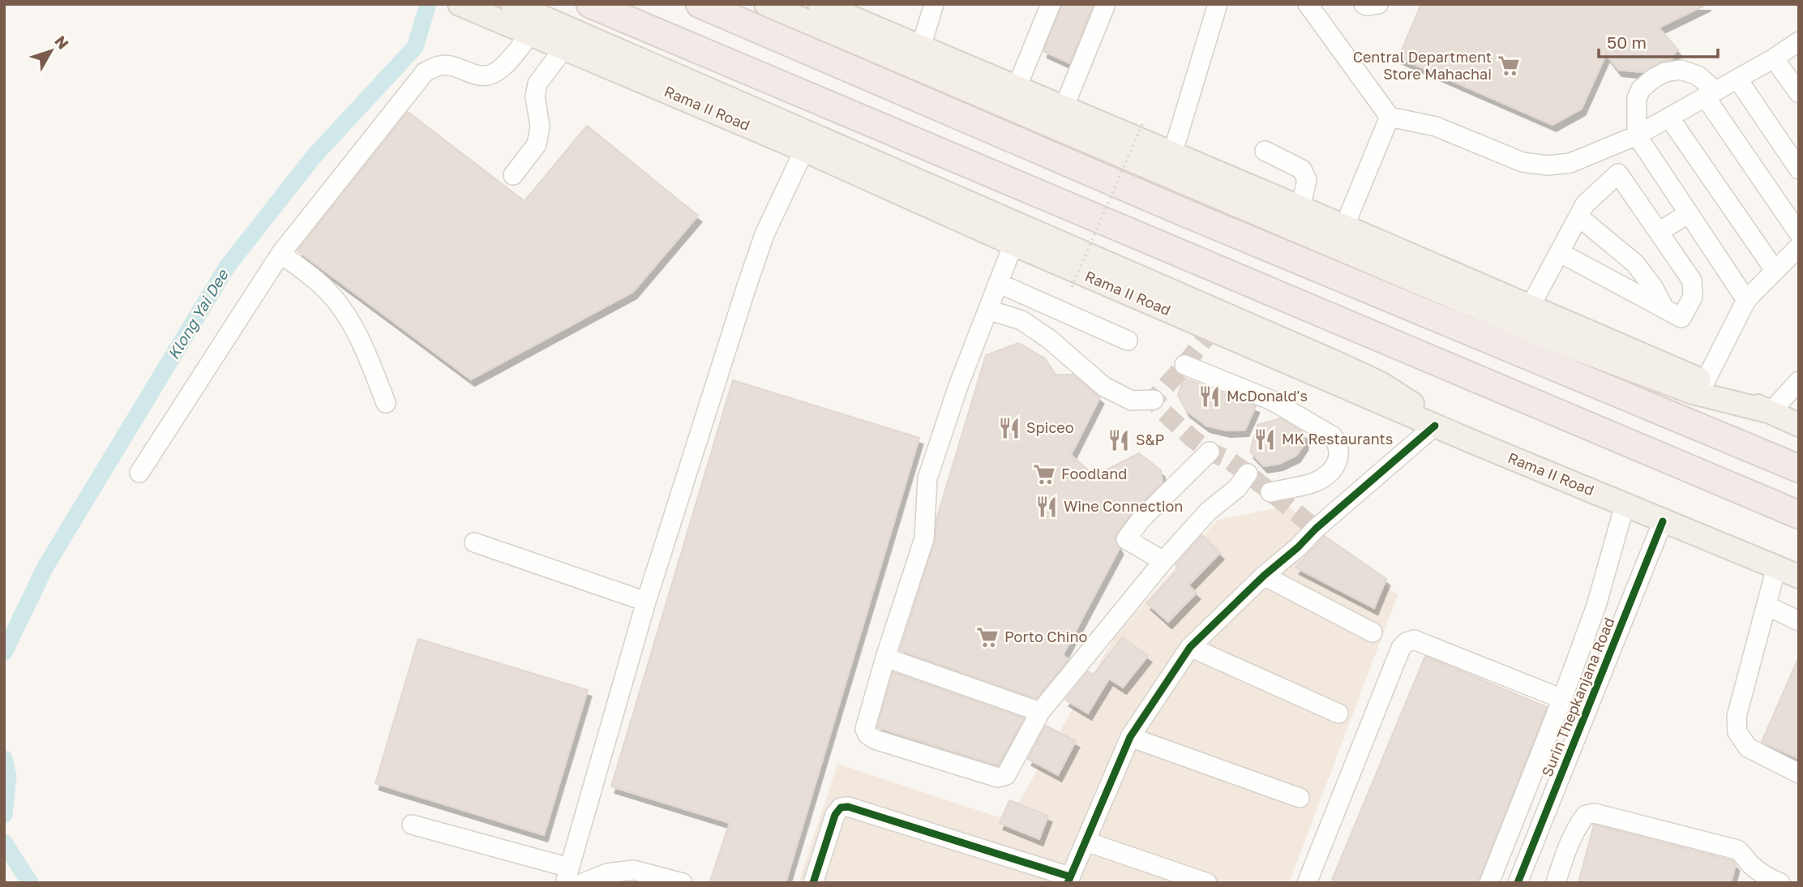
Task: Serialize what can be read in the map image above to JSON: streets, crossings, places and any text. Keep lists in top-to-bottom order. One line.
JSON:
{"streets":{"main road":["Rama II Road"],"street":["Surin Thepkanjana Road"]},"crossings":[["Rama II Road","Surin Thepkanjana Road"]],"water":["Klong Yai Dee"],"places":{"supermarket":["Central Department Store Mahachai","Foodland","Porto Chino"],"restaurant":["McDonald's","Spiceo","MK Restaurants","S&P","Wine Connection"]},"scale_bar":"50 m","north":"top right"}
